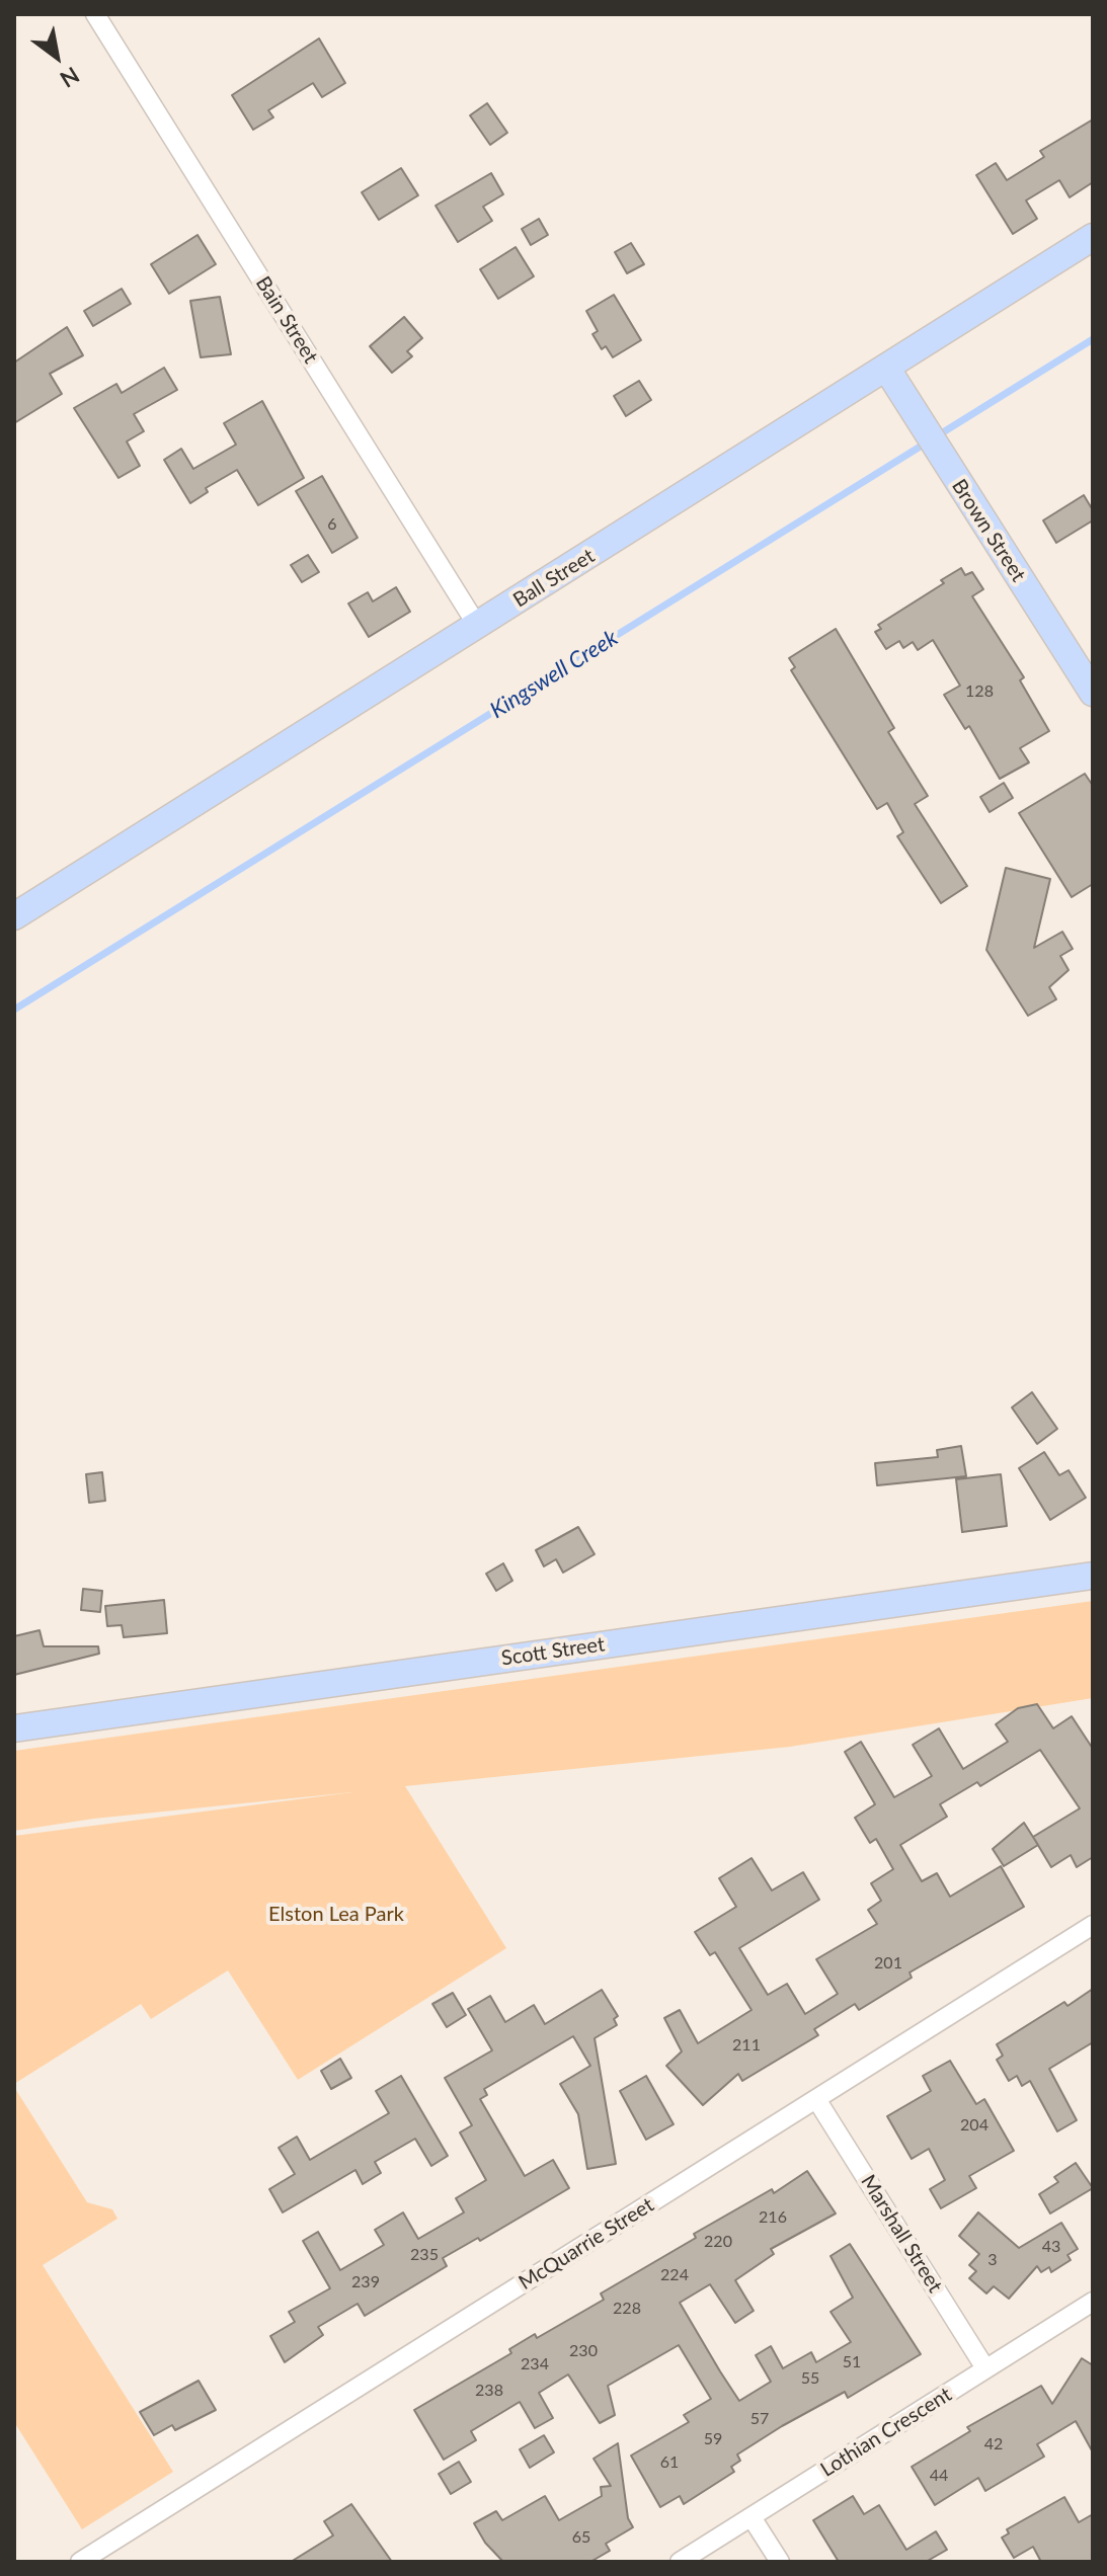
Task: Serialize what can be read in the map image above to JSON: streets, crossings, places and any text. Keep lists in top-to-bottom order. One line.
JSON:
{"streets":{"street":["Bain Street","Brown Street","Ball Street","Scott Street","Marshall Street","McQuarrie Street","Lothian Crescent"]},"crossings":[["Bain Street","Ball Street"],["Brown Street","Ball Street"],["Marshall Street","McQuarrie Street"],["Marshall Street","Lothian Crescent"]],"water":["Kingswell Creek"],"parks":["Elston Lea Park"],"house_numbers":["6","128","201","211","204","216","220","43","235","3","224","239","228","230","51","234","55","238","57","59","42","61","44","65"],"north":"bottom right"}
